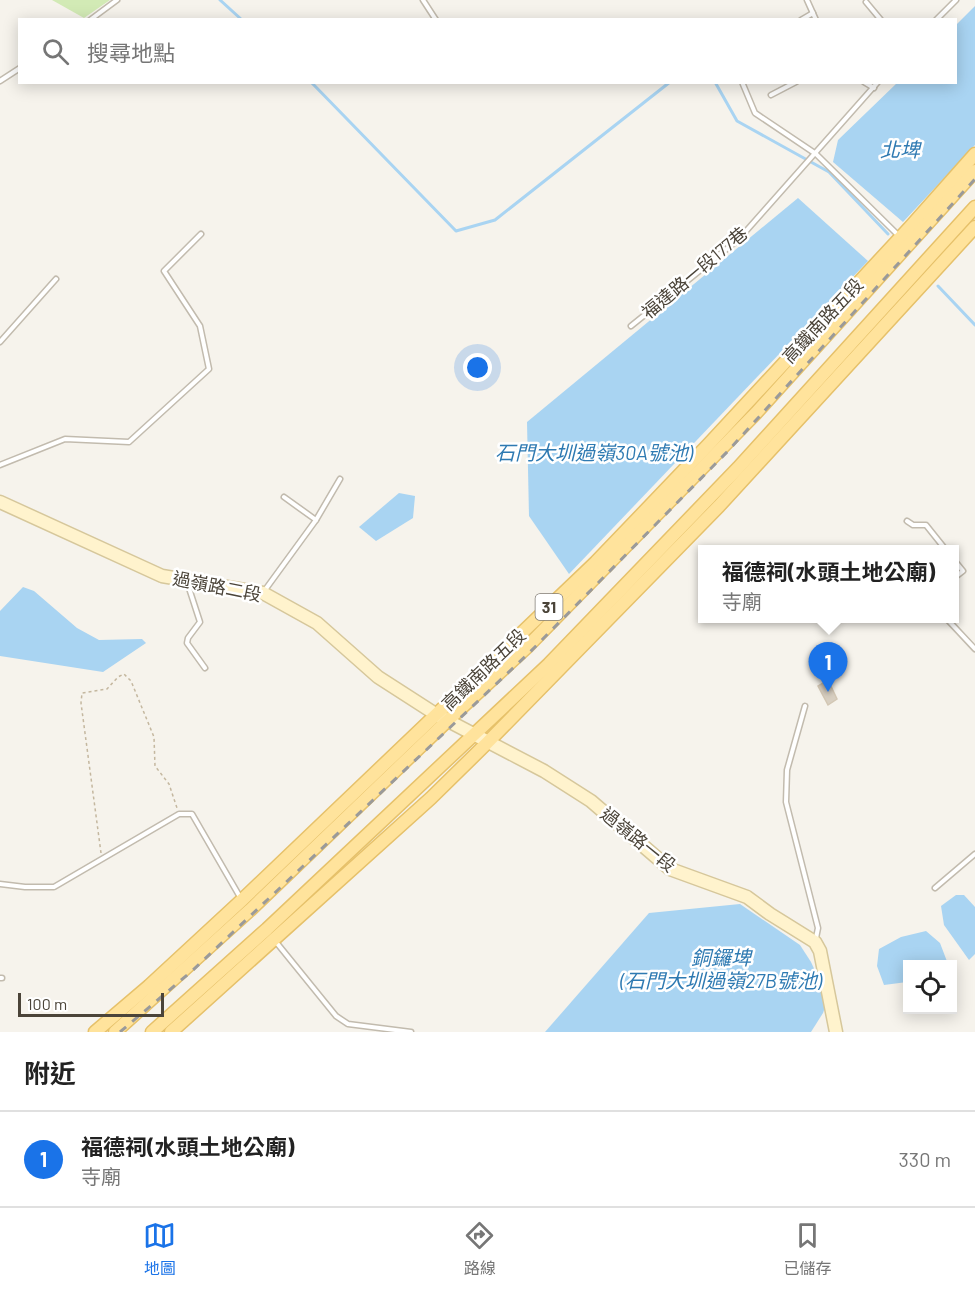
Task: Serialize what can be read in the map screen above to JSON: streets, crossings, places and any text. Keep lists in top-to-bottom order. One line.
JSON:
{"streets":{"main road":["高鐵南路五段","31"],"street":["過嶺路二段","過嶺路一段"],"lane":["福達路一段177巷"]},"crossings":[["高鐵南路五段","過嶺路二段"],["高鐵南路五段","過嶺路一段"],["過嶺路二段","過嶺路一段"]],"water":["北埤","石門大圳過嶺30A號池)","銅鑼埤 (石門大圳過嶺27B號池)"],"scale_bar":"100 m","page":{"search":"搜尋地點","popup":["福德祠(水頭土地公廟)","寺廟"],"pins":"1","scale":"100 m","heading":"附近","list":[{"mark":"1","name":"福德祠(水頭土地公廟)","note":"寺廟","value":"330 m"}],"nav":["地圖","路線","已儲存"]}}
